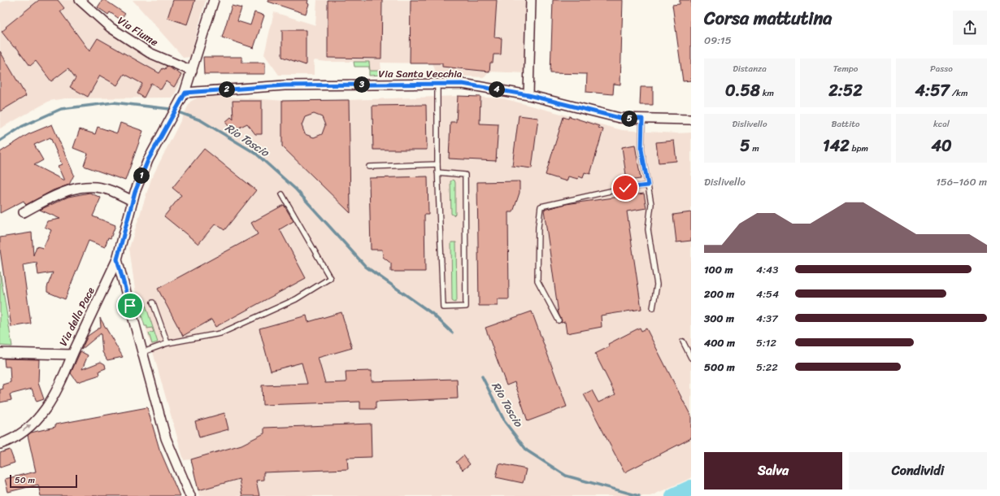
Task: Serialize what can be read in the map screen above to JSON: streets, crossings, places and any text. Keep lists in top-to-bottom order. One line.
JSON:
{"streets":{"street":["Via Fiume","Via Santa Vecchia","Via della Pace"]},"crossings":[["Via Fiume","Via della Pace"],["Via Santa Vecchia","Via della Pace"]],"water":["Rio Toscio"],"scale_bar":"50 m","page":{"heading":["Corsa mattutina","09:15"],"stats":[["Distanza","0.58 km"],["Tempo","2:52"],["Passo","4:57 /km"],["Dislivello","5 m"],["Battito","142 bpm"],["kcal","40"]],"pins":["3","2","4","5","1"],"chart":["Dislivello","156–160 m"],"list":[{"name":"100 m","note":"4:43"},{"name":"200 m","note":"4:54"},{"name":"300 m","note":"4:37"},{"name":"400 m","note":"5:12"},{"name":"500 m","note":"5:22"}],"buttons":["Salva","Condividi"],"scale":"50 m"}}
